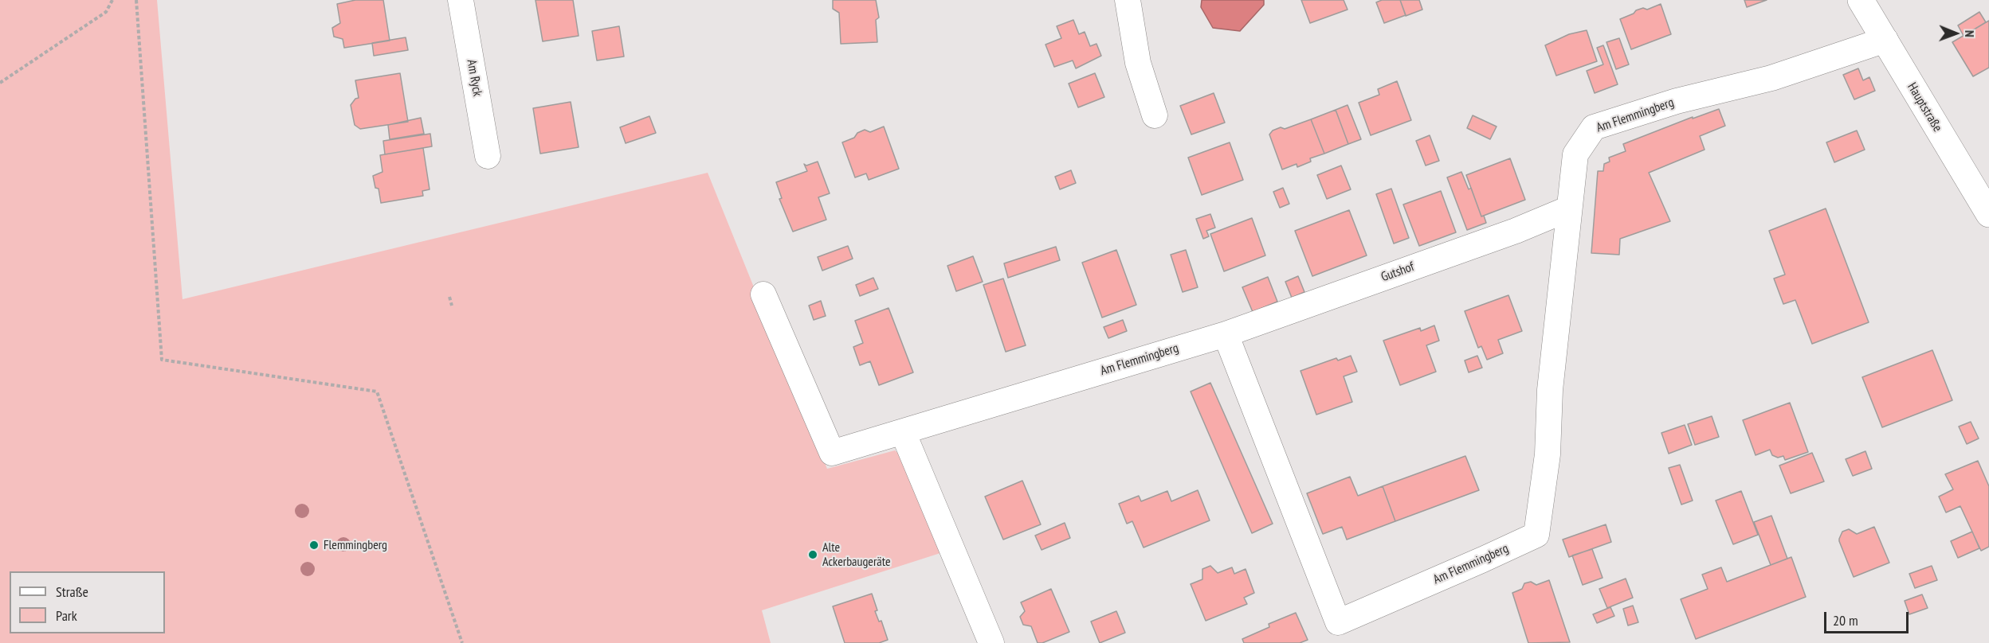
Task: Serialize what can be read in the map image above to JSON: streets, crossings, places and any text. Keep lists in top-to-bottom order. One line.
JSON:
{"streets":{"street":["Am Ryck","Hauptstraße","Am Flemmingberg","Gutshof"]},"crossings":[["Hauptstraße","Am Flemmingberg"],["Am Flemmingberg","Gutshof"]],"places":["Flemmingberg","Alte Ackerbaugeräte"],"legend":["Straße","Park"],"scale_bar":"20 m","north":"right"}
